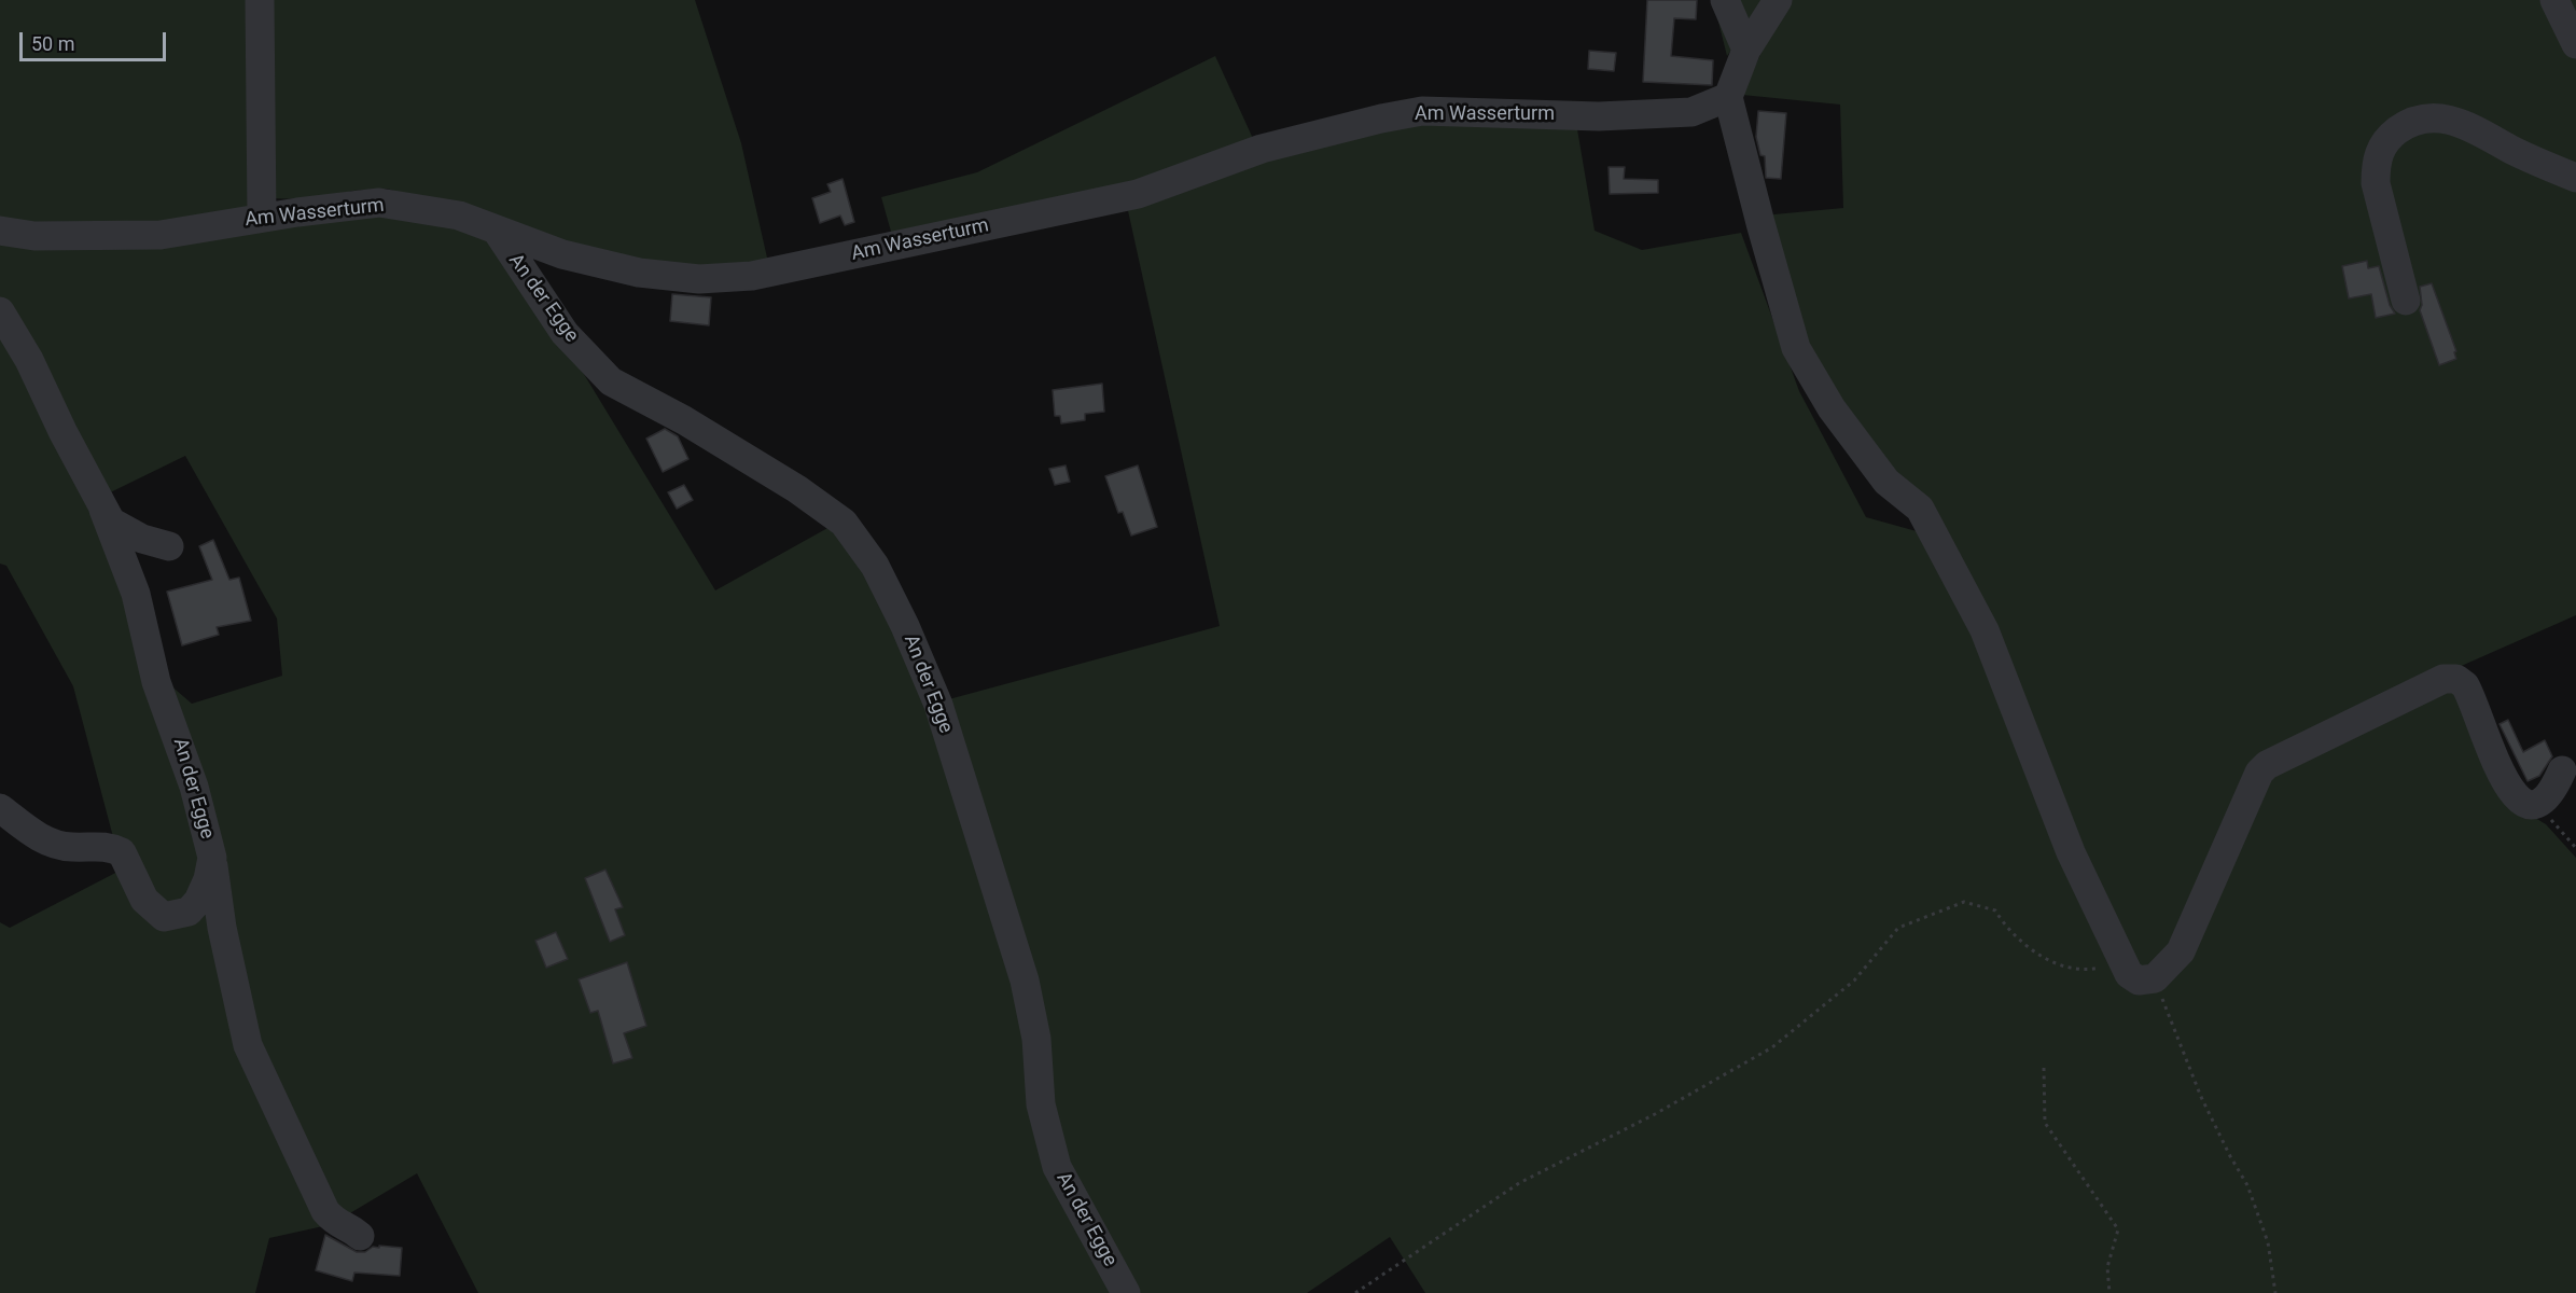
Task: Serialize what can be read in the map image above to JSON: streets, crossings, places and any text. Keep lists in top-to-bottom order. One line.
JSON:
{"streets":{"street":["Am Wasserturm","An der Egge"]},"crossings":[["Am Wasserturm","An der Egge"]],"scale_bar":"50 m"}
